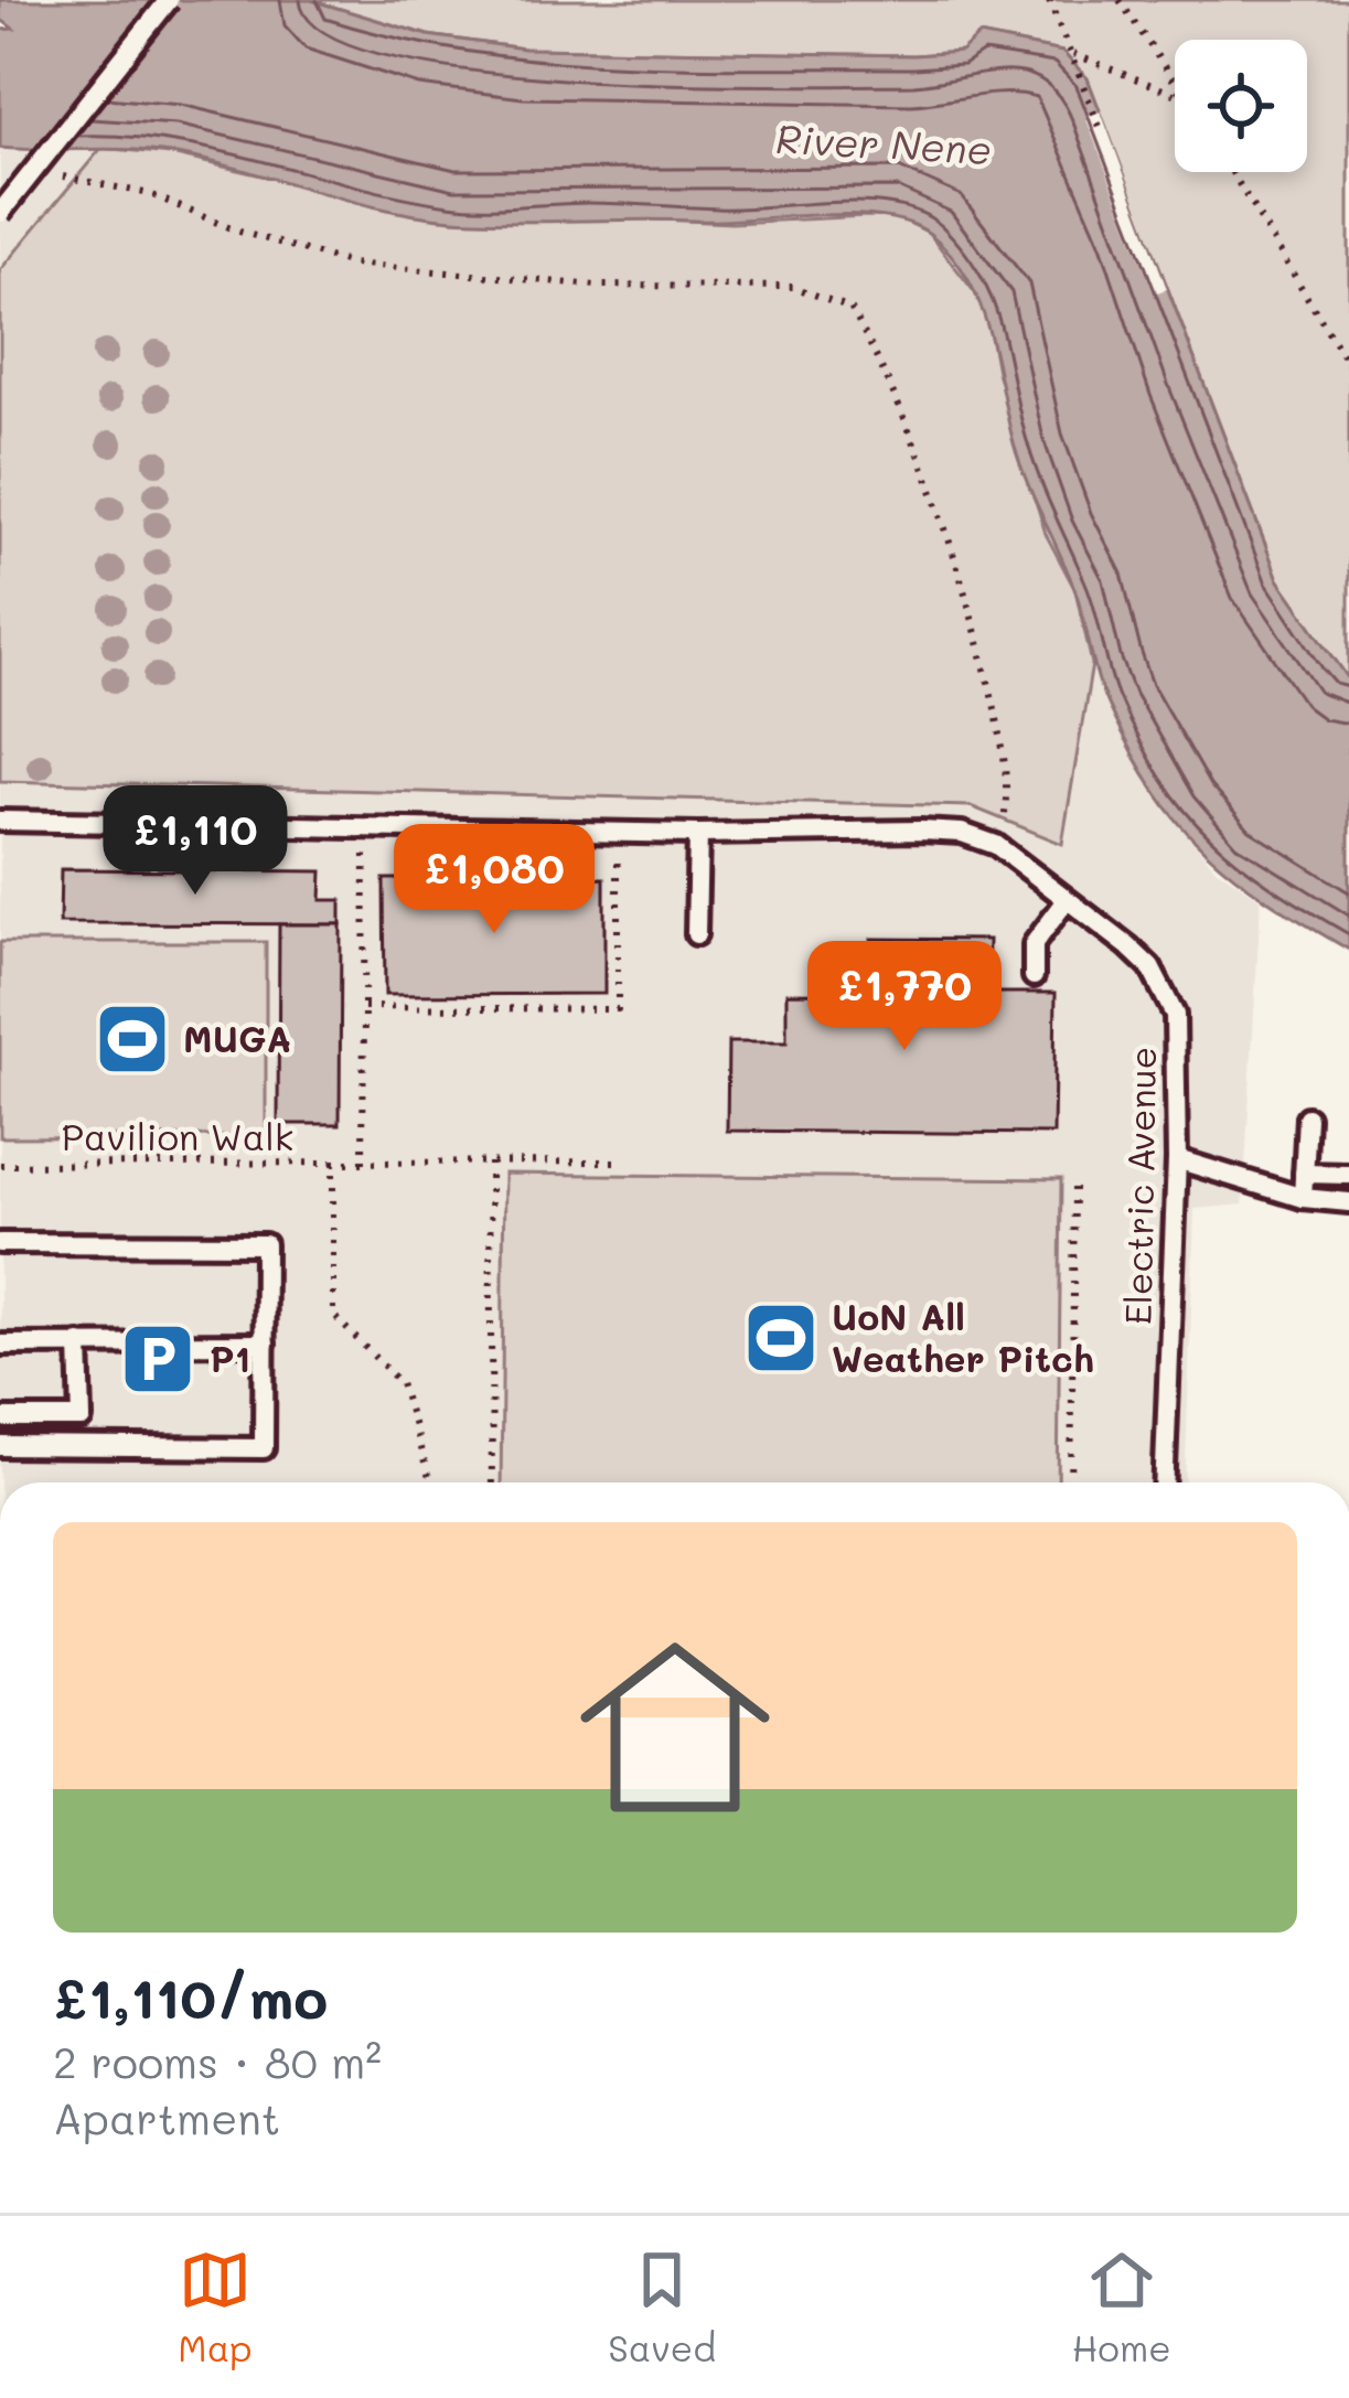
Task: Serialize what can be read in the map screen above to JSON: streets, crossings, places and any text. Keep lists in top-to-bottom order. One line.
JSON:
{"streets":{"lane":["Electric Avenue"],"path":["Pavilion Walk"]},"water":["River Nene"],"places":{"sports":["MUGA","UoN All Weather Pitch"],"parking":["P1"]},"page":{"price":["£1,110","£1,080","£1,770"],"list":[{"name":"£1,110/mo","note":"2 rooms · 80 m² · Apartment"}],"tabs":["Map","Saved","Home"]}}
